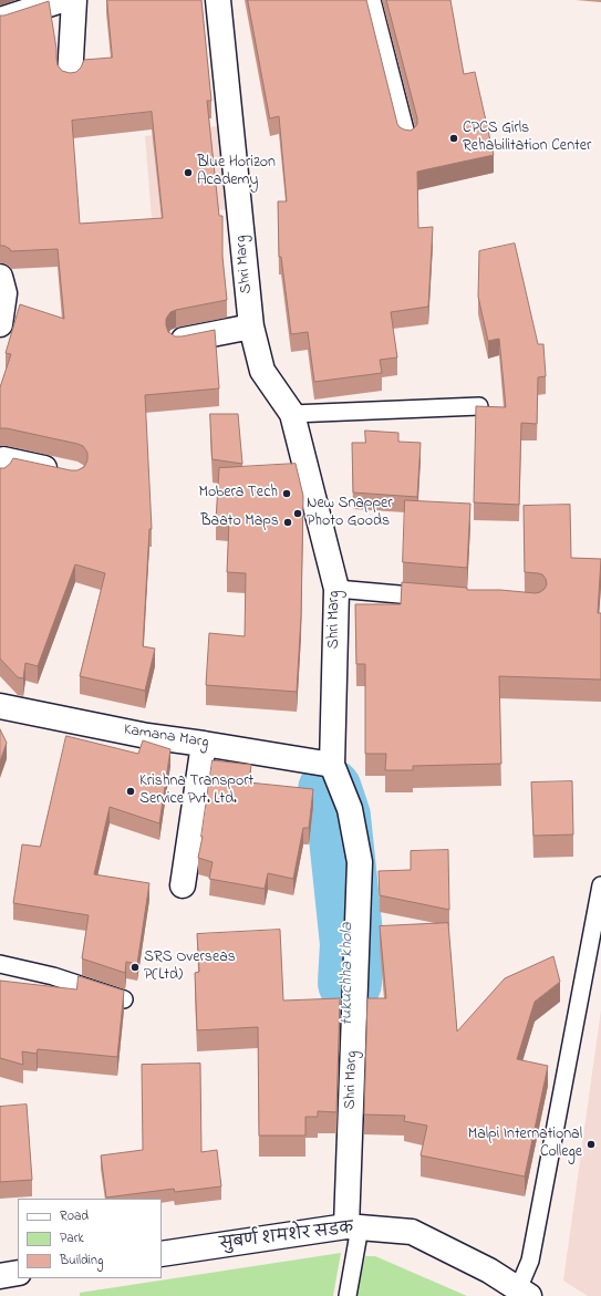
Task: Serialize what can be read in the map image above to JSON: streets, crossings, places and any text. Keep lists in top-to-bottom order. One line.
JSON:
{"streets":{"street":["Shri Marg","Kamana Marg","सुबर्ण शमशेर सडक"]},"crossings":[["Shri Marg","Kamana Marg"],["Shri Marg","सुबर्ण शमशेर सडक"]],"water":["tukuchha khola"],"places":["CPCS Girls Rehabilitation Center","Blue Horizon Academy","Mobera Tech","New Snapper Photo Goods","Baato Maps","Krishna Transport Service Pvt. Ltd.","SRS Overseas P(Ltd)","Malpi International College"],"legend":["Road","Park","Building"]}
